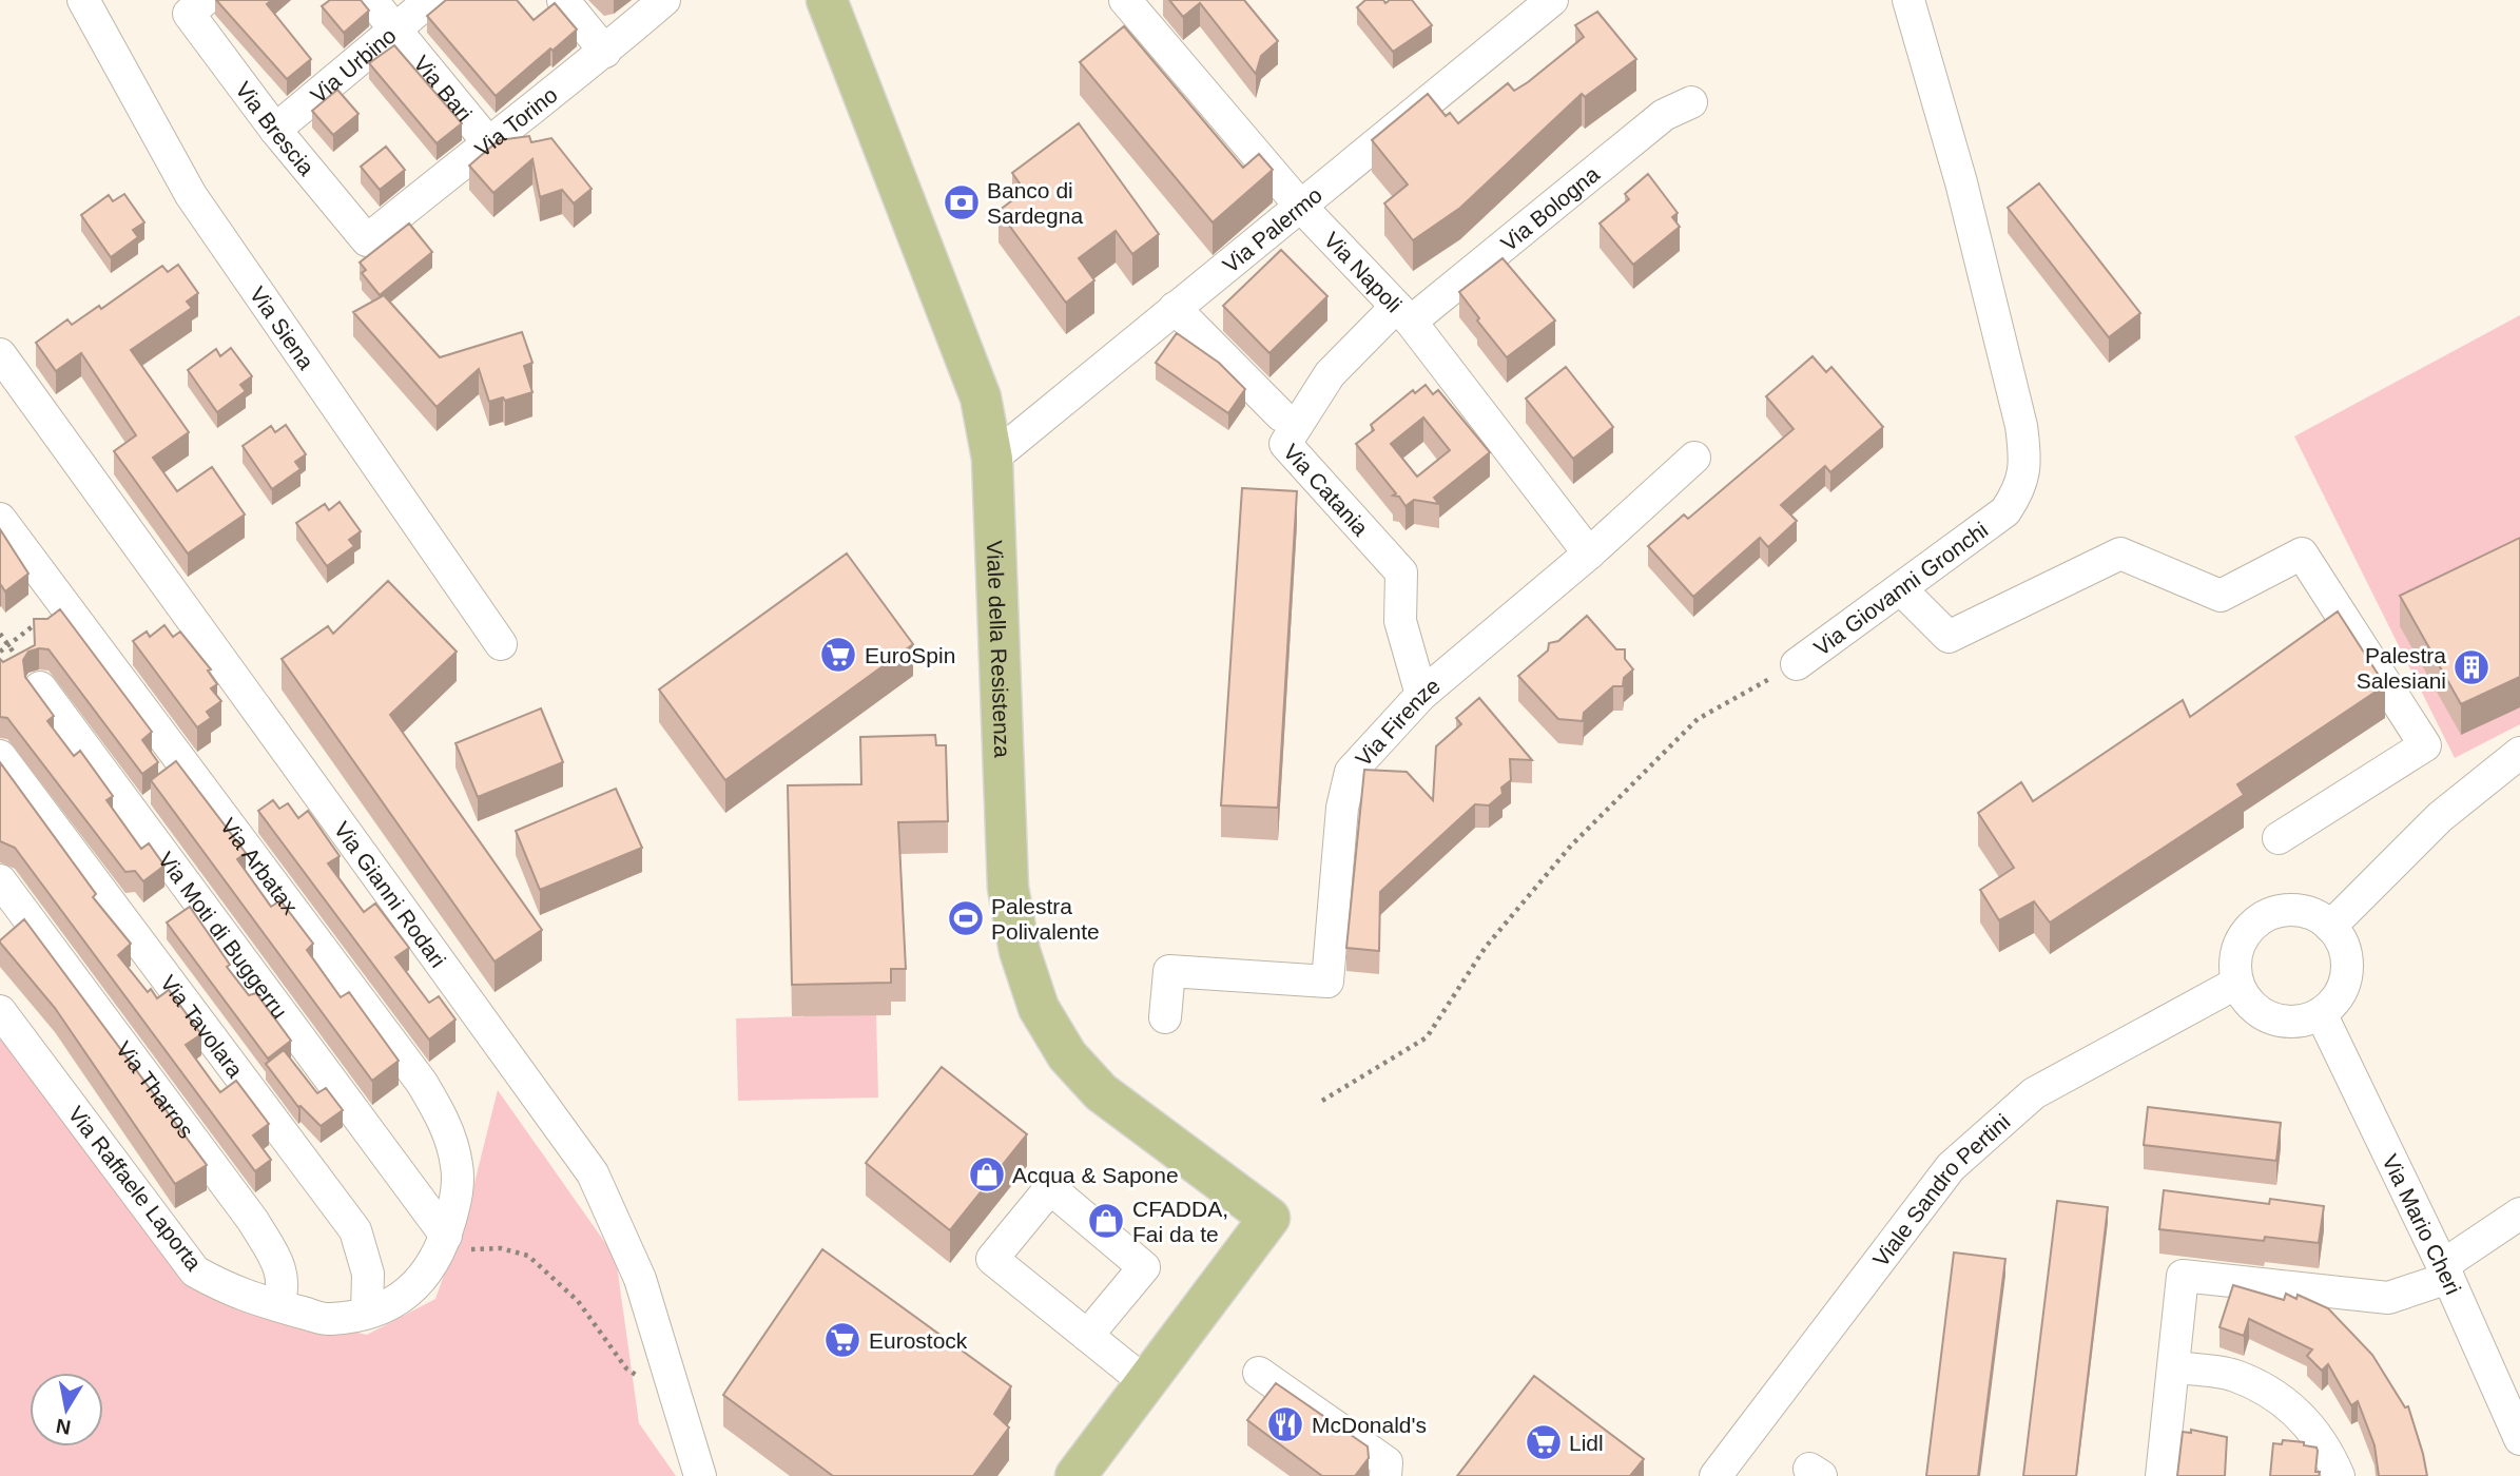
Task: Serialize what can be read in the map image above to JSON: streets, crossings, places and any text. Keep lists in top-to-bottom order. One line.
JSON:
{"streets":{"main road":["Viale della Resistenza"],"street":["Via Urbino","Via Bari","Via Torino","Via Brescia","Via Bologna","Via Palermo","Via Napoli","Via Siena","Via Catania","Via Giovanni Gronchi","Via Firenze","Via Arbatax","Via Gianni Rodari","Via Moti di Buggerru","Via Tavolara","Via Tharros","Via Raffaele Laporta","Viale Sandro Pertini","Via Mario Cheri"]},"crossings":[["Via Urbino","Via Bari"],["Via Urbino","Via Brescia"],["Via Bari","Via Torino"],["Via Torino","Via Brescia"],["Via Bologna","Via Napoli"],["Via Bologna","Via Catania"],["Via Palermo","Via Napoli"],["Via Palermo","Viale della Resistenza"],["Via Napoli","Via Catania"],["Via Napoli","Via Firenze"],["Via Catania","Via Firenze"],["Via Arbatax","Via Moti di Buggerru"],["Via Arbatax","Via Raffaele Laporta"],["Via Moti di Buggerru","Via Raffaele Laporta"],["Via Tavolara","Via Raffaele Laporta"],["Via Tharros","Via Raffaele Laporta"],["Viale Sandro Pertini","Via Mario Cheri"]],"places":{"bank":["Banco di Sardegna"],"supermarket":["EuroSpin","Eurostock","Lidl"],"building":["Palestra Salesiani"],"sports":["Palestra Polivalente"],"shop":["Acqua & Sapone","CFADDA, Fai da te"],"restaurant":["McDonald's"]},"north":"bottom"}
